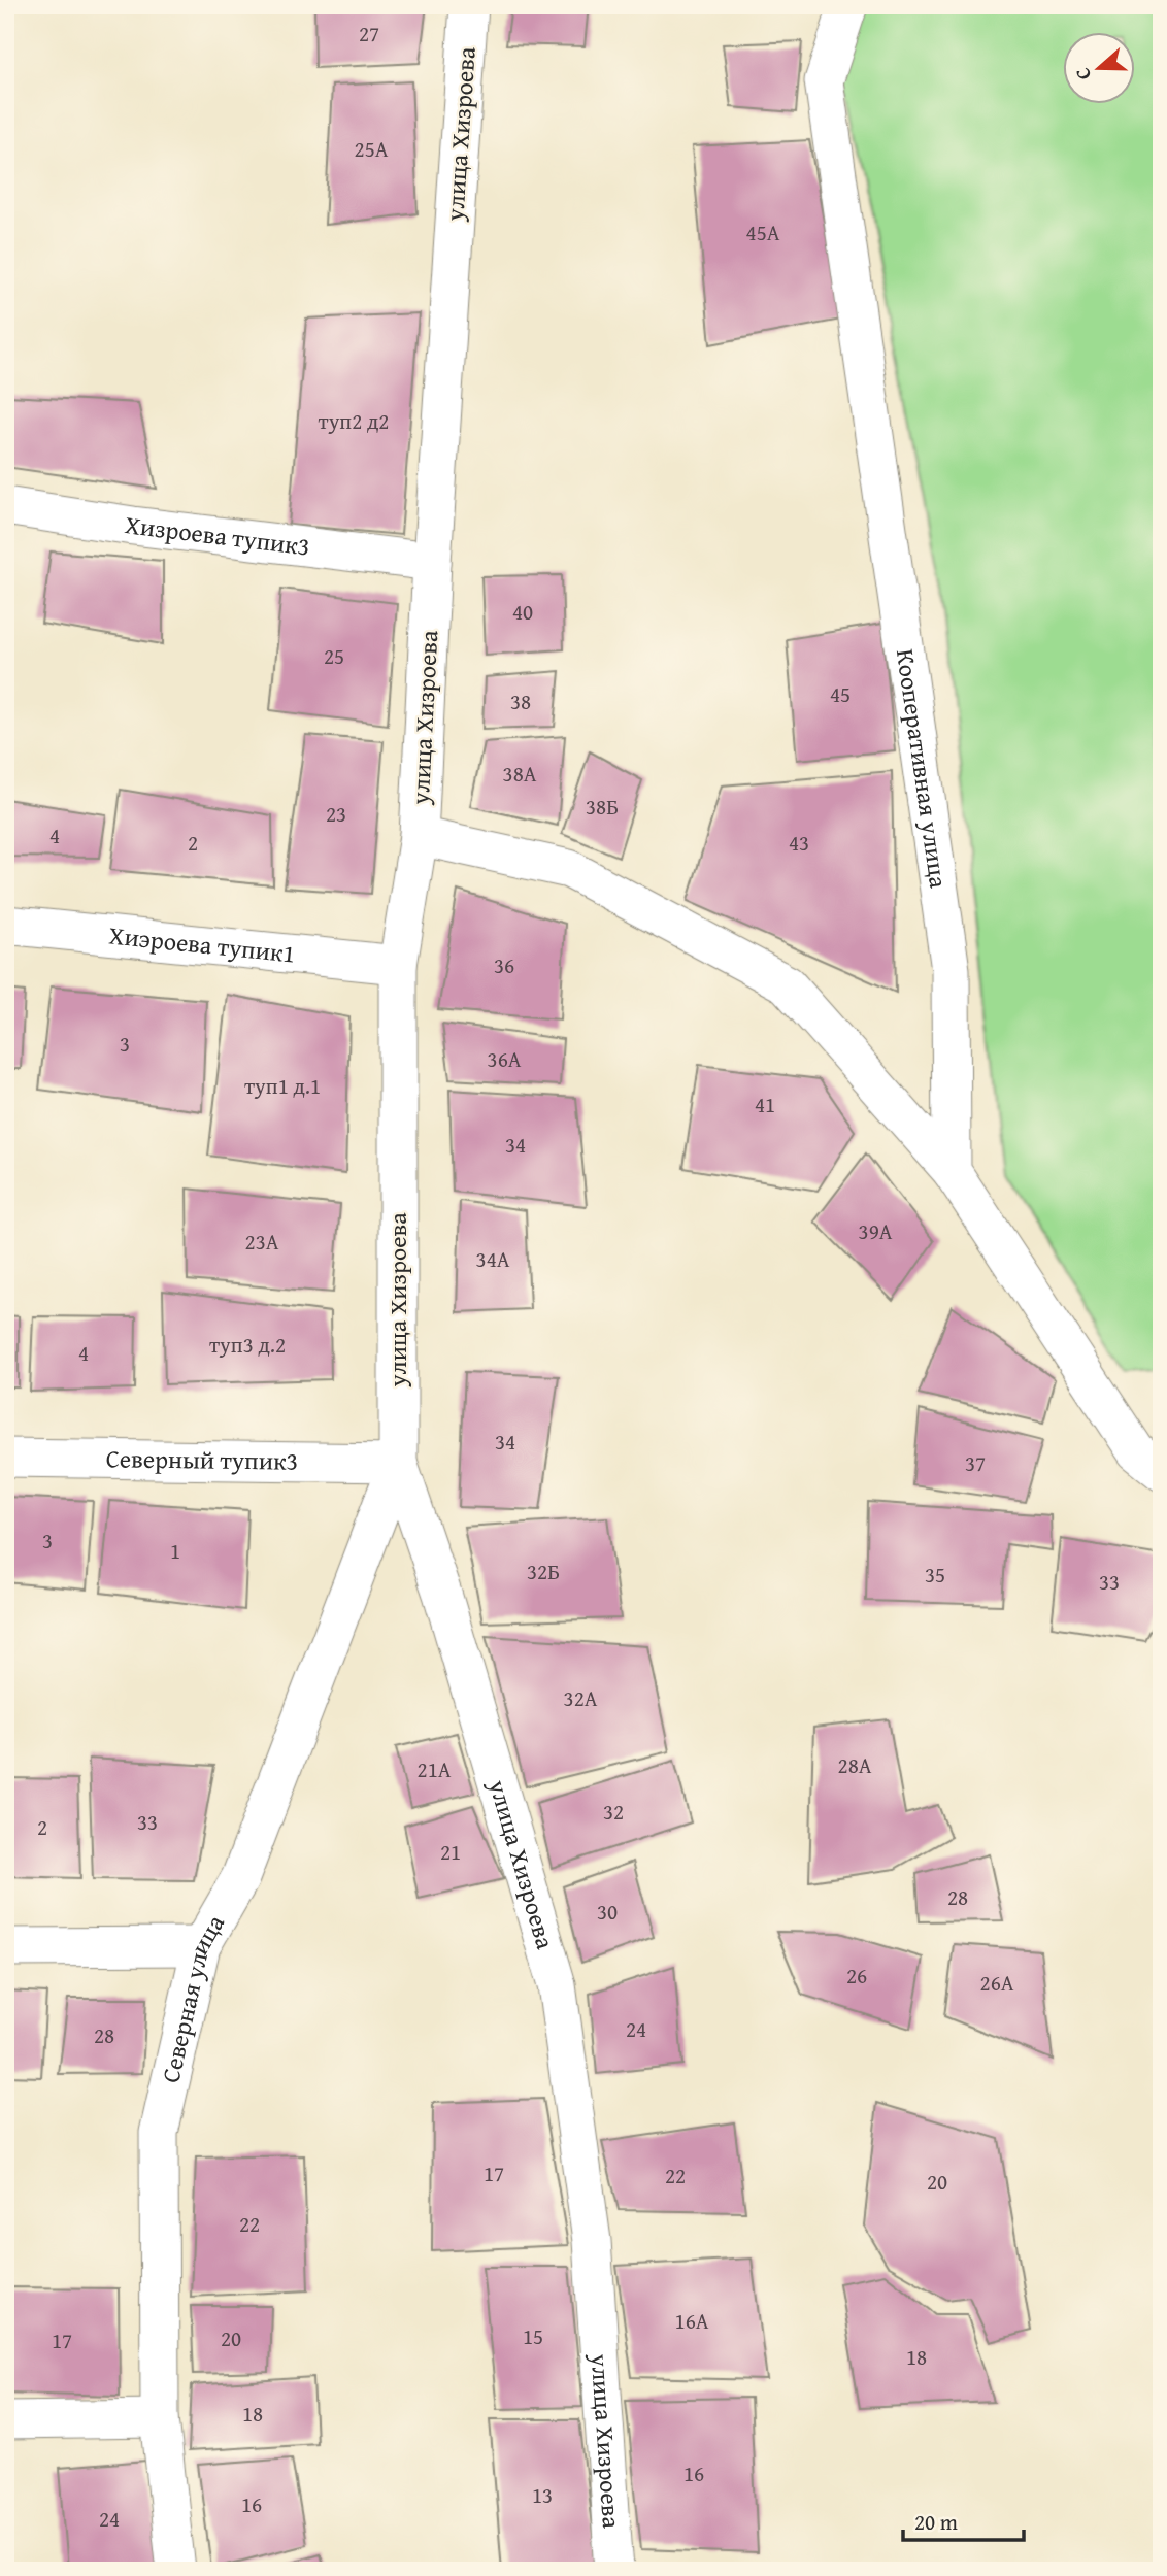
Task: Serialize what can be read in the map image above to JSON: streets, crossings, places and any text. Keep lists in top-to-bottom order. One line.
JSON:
{"streets":{"street":["улица Хизроева","Хизроева тупик3","Кооперативная улица","Хиэроева тупик1","Северный тупик3","Северная улица"]},"crossings":[["улица Хизроева","Хизроева тупик3"],["улица Хизроева","Хиэроева тупик1"],["улица Хизроева","Северный тупик3"],["улица Хизроева","Северная улица"],["Северный тупик3","Северная улица"]],"house_numbers":["27","25А","45А","туп2 д2","40","25","45","38","38А","38Б","23","4","2","43","36","3","36А","туп1 д.1","41","34","39А","23А","34А","туп3 д.2","4","34","37","3","1","32Б","35","33","32А","28А","21А","32","33","2","21","28","30","26","26А","24","28","17","22","20","22","16А","15","20","17","18","18","16","13","16","24"],"scale_bar":"20 m","north":"left"}
